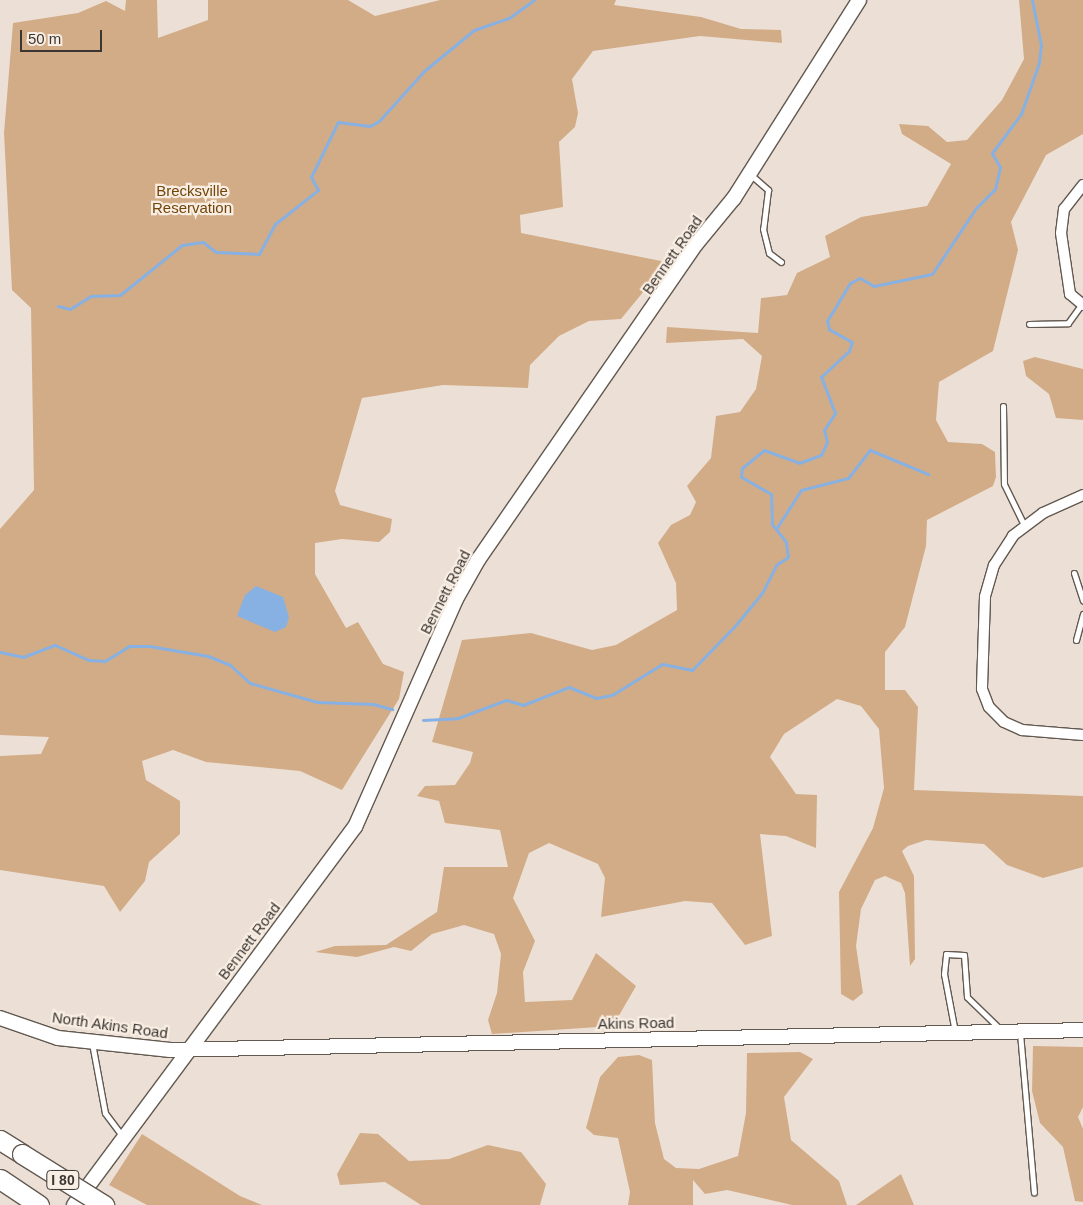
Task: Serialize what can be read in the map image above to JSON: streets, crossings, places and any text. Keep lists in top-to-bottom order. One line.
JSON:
{"streets":{"highway":["I 80"],"street":["Bennett Road","Akins Road","North Akins Road"]},"crossings":[["Bennett Road","Akins Road"],["Bennett Road","North Akins Road"],["Akins Road","North Akins Road"]],"parks":["Brecksville Reservation"],"scale_bar":"50 m"}
